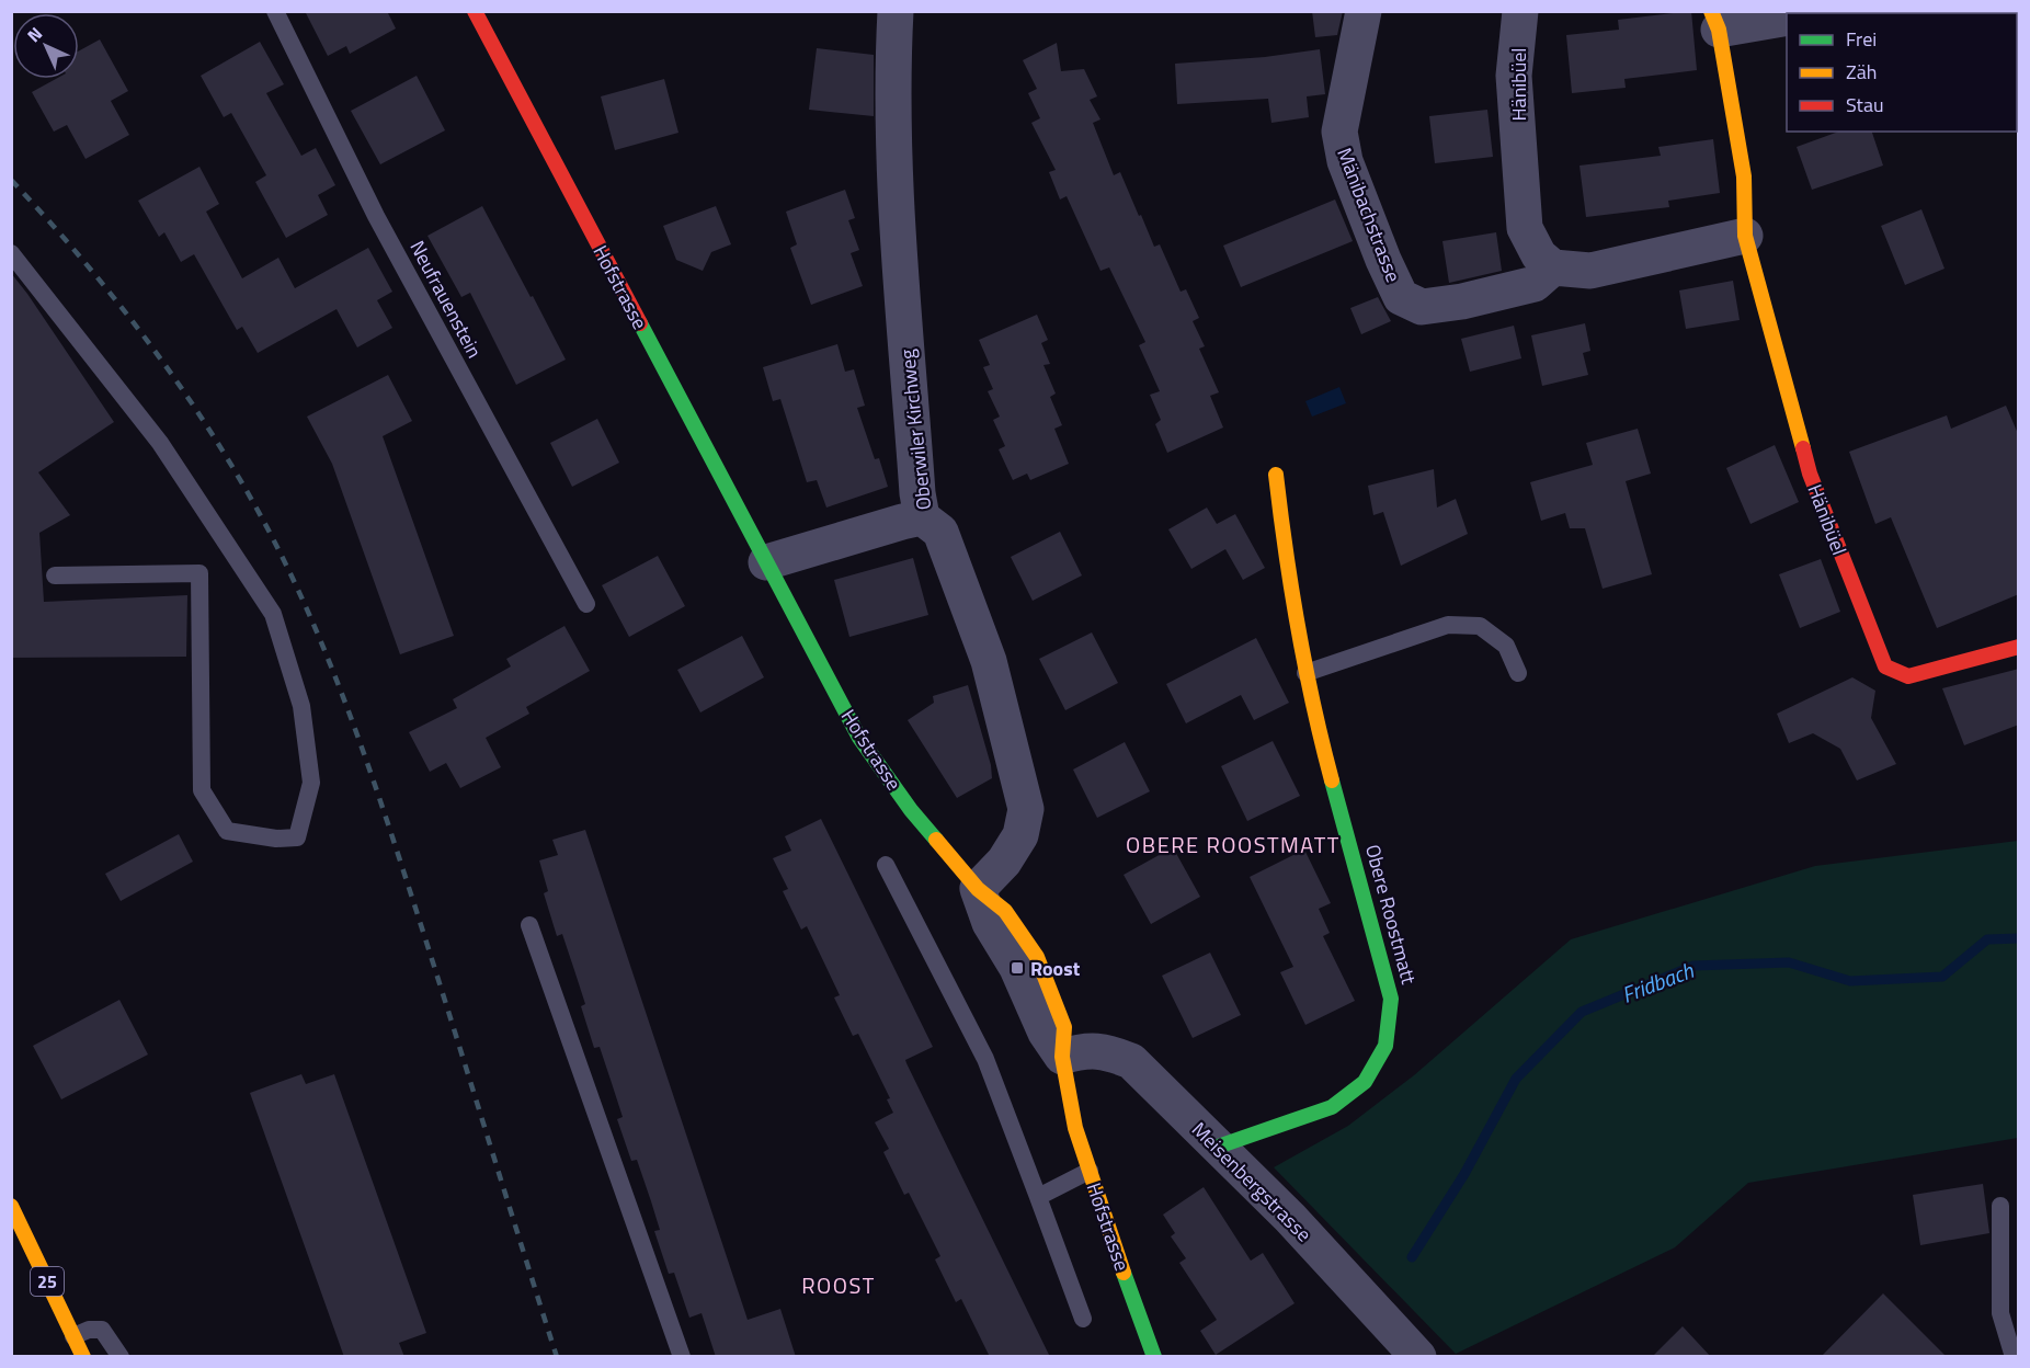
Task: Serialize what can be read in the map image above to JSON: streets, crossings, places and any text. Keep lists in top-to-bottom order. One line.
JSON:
{"streets":{"street":["Hänibüel","Mänibachstrasse","Hofstrasse","Oberwiler Kirchweg","Obere Roostmatt","Meisenbergstrasse","25"],"lane":["Neufrauenstein"]},"crossings":[["Hänibüel","Mänibachstrasse"],["Hofstrasse","Oberwiler Kirchweg"],["Hofstrasse","Meisenbergstrasse"],["Obere Roostmatt","Meisenbergstrasse"]],"districts":["OBERE ROOSTMATT","ROOST"],"water":["Fridbach"],"places":{"transit":["Roost"]},"legend":["Frei","Zäh","Stau"],"north":"top left"}
